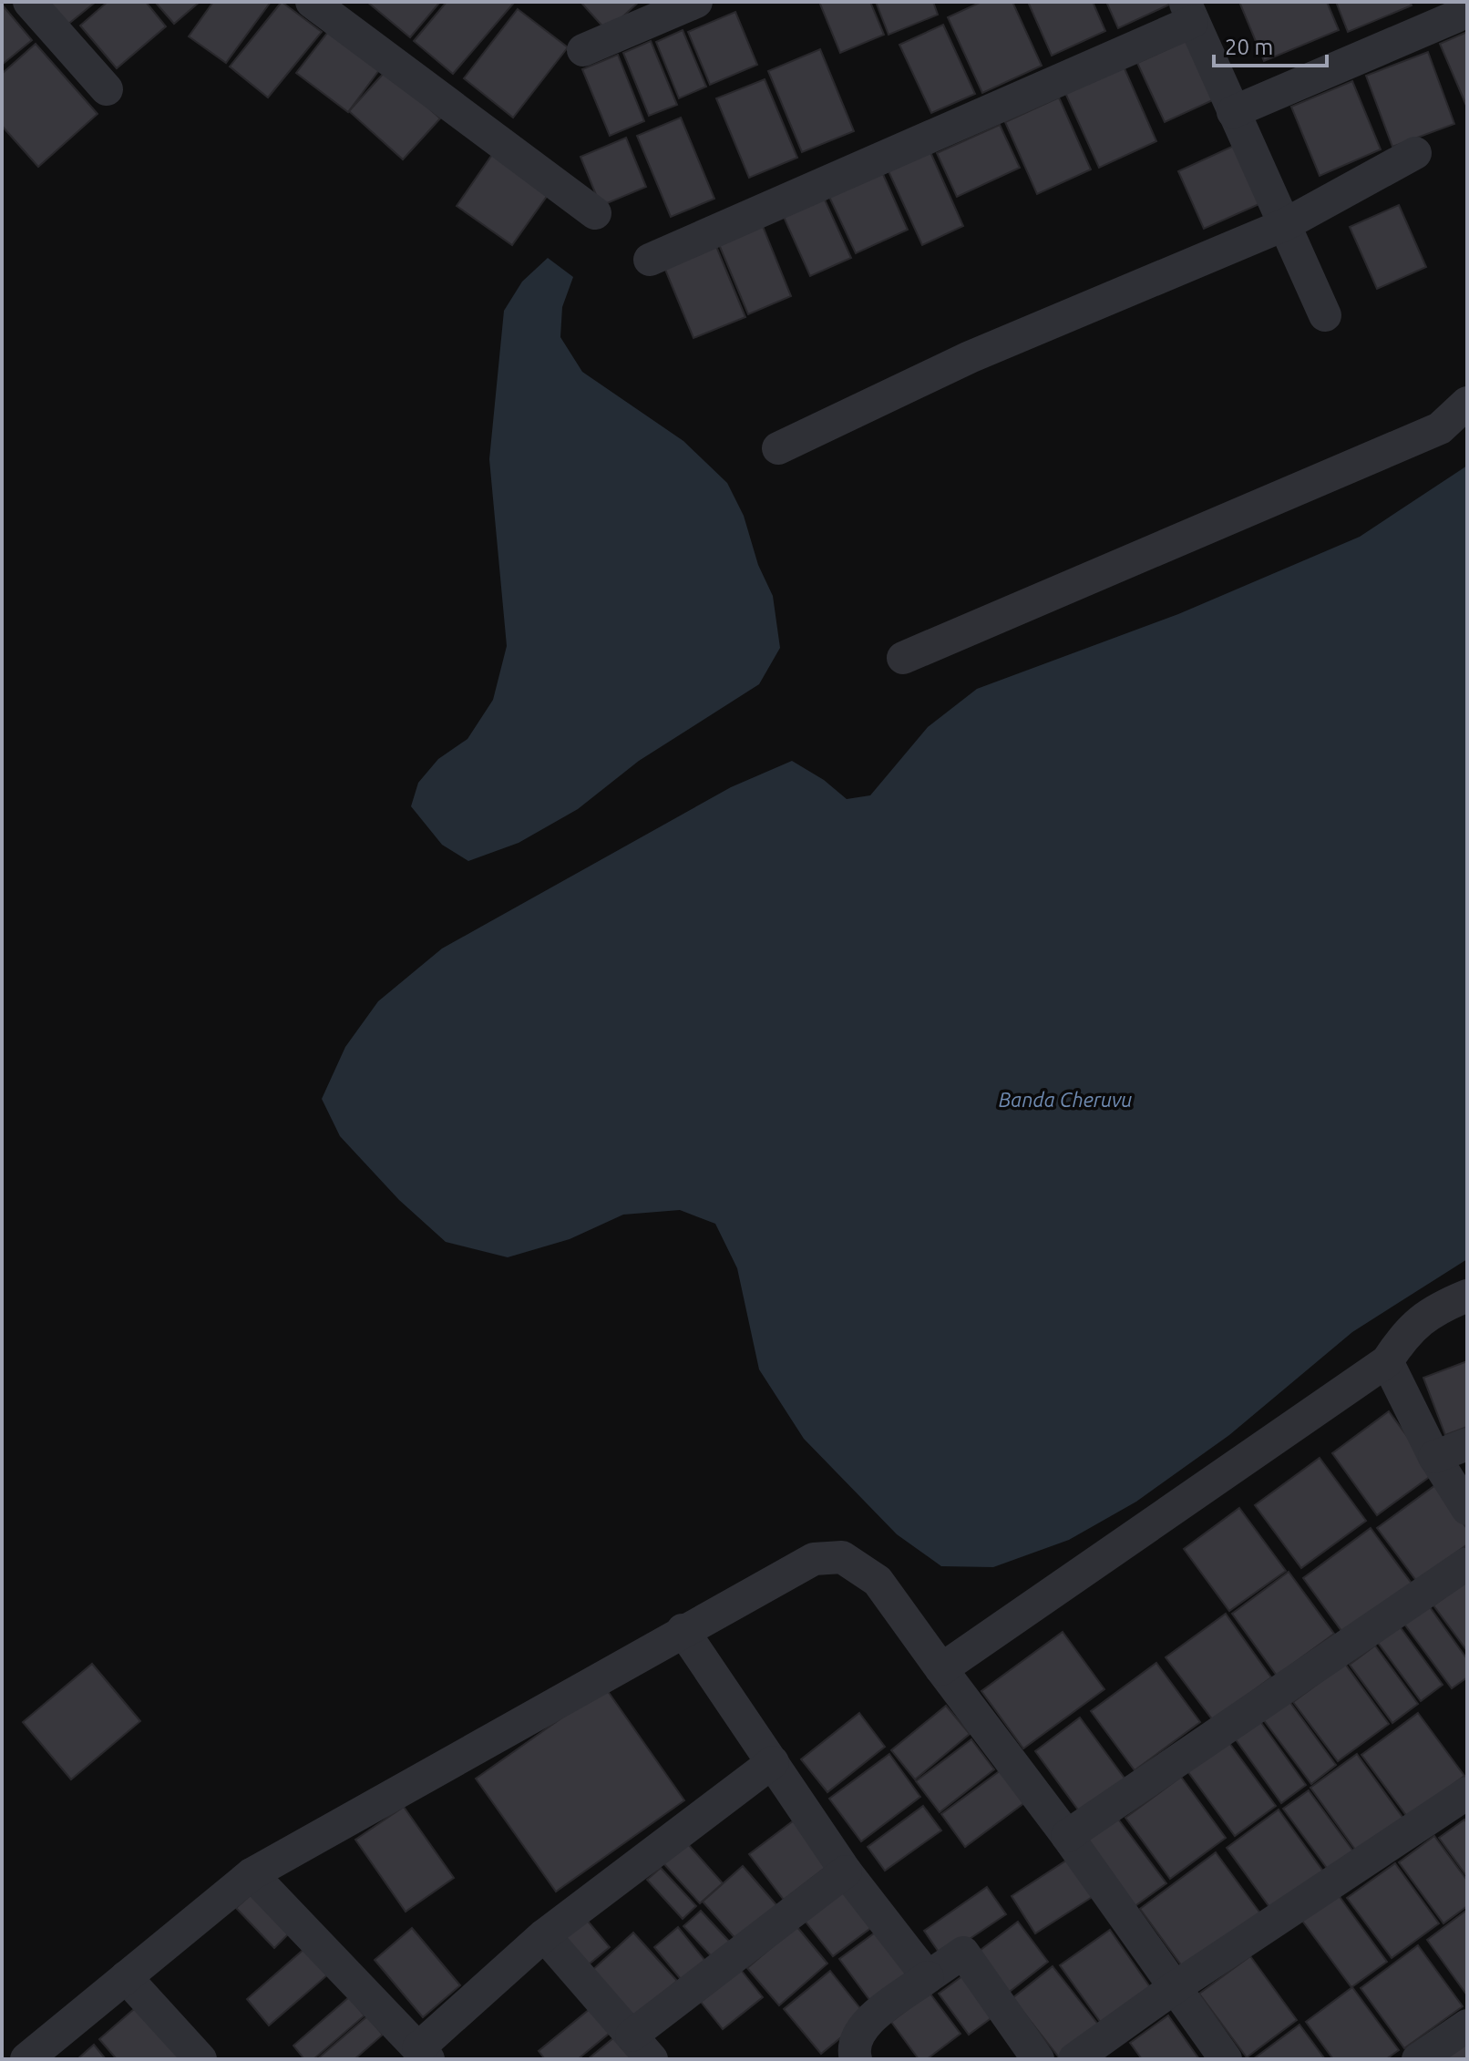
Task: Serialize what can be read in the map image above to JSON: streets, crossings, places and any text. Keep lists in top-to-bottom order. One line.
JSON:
{"water":["Banda Cheruvu"],"scale_bar":"20 m"}
